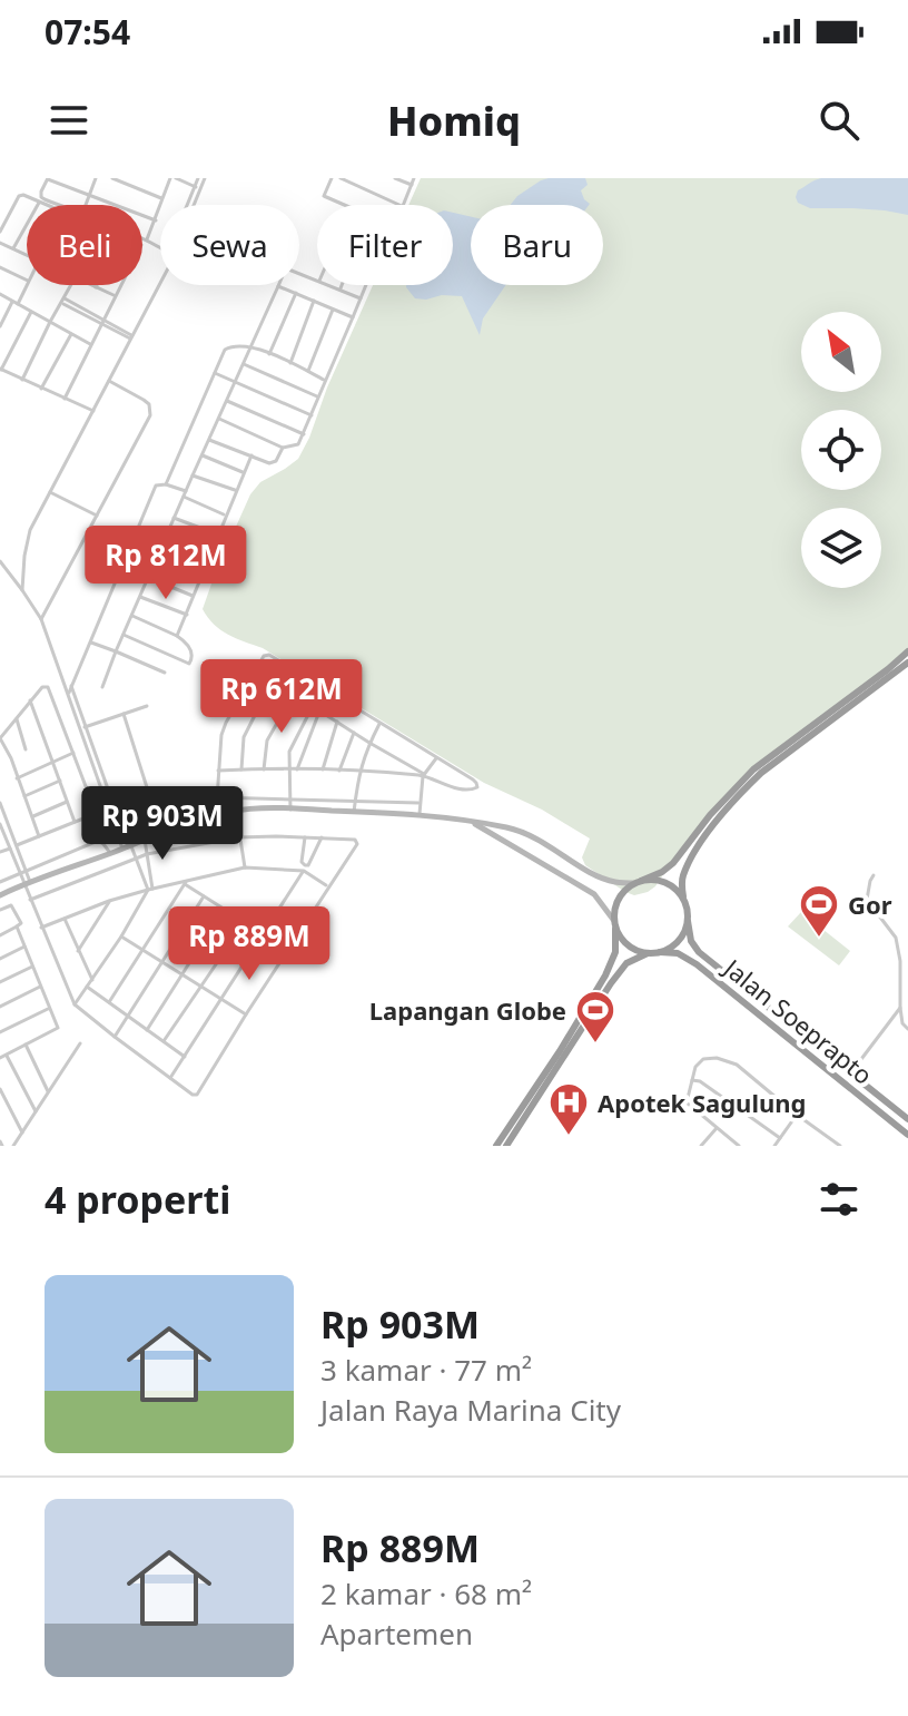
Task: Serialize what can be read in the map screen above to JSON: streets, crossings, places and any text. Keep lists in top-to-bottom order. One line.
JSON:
{"streets":{"highway":["Jalan Soeprapto"]},"places":{"sports":["Gor","Lapangan Globe"],"hospital":["Apotek Sagulung"]},"north":"top left","page":{"status":"07:54","header":"Homiq","chip":["Beli","Sewa","Filter","Baru"],"price":["Rp 812M","Rp 612M","Rp 903M","Rp 889M"],"heading":"4 properti","list":[{"name":"Rp 903M","note":"3 kamar · 77 m² · Jalan Raya Marina City"},{"name":"Rp 889M","note":"2 kamar · 68 m² · Apartemen"}]}}
